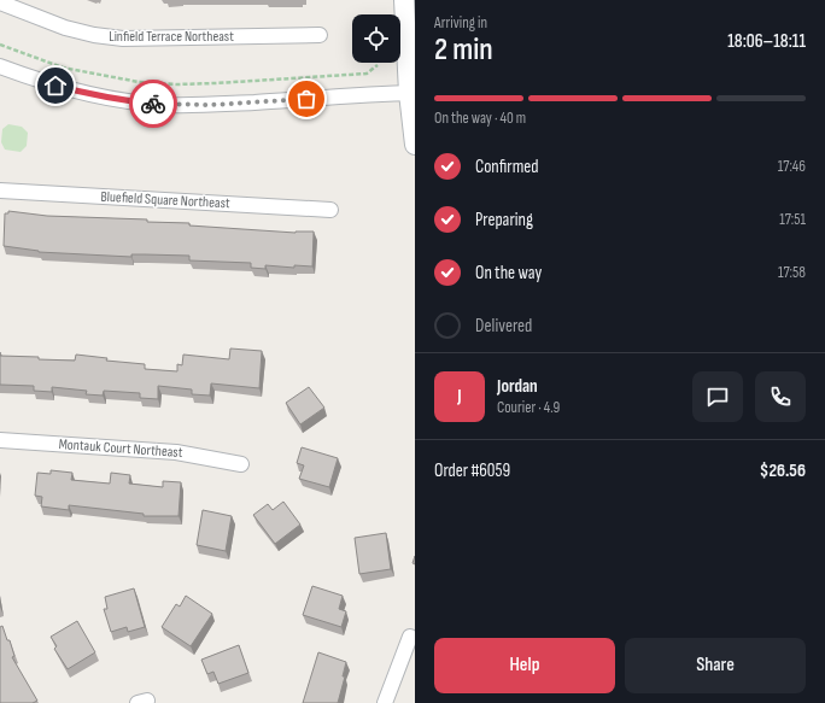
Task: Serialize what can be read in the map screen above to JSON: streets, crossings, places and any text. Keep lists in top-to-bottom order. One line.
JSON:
{"streets":{"street":["Linfield Terrace Northeast","Bluefield Square Northeast","Montauk Court Northeast"]},"page":{"heading":["2 min","Arriving in","18:06–18:11"],"panel":["Jordan","Courier · 4.9","Order #6059","$26.56"],"bar":"On the way · 40 m","list":[["Confirmed","17:46"],["Preparing","17:51"],["On the way","17:58"],"Delivered"],"round":"J","buttons":["Help","Share"]}}
